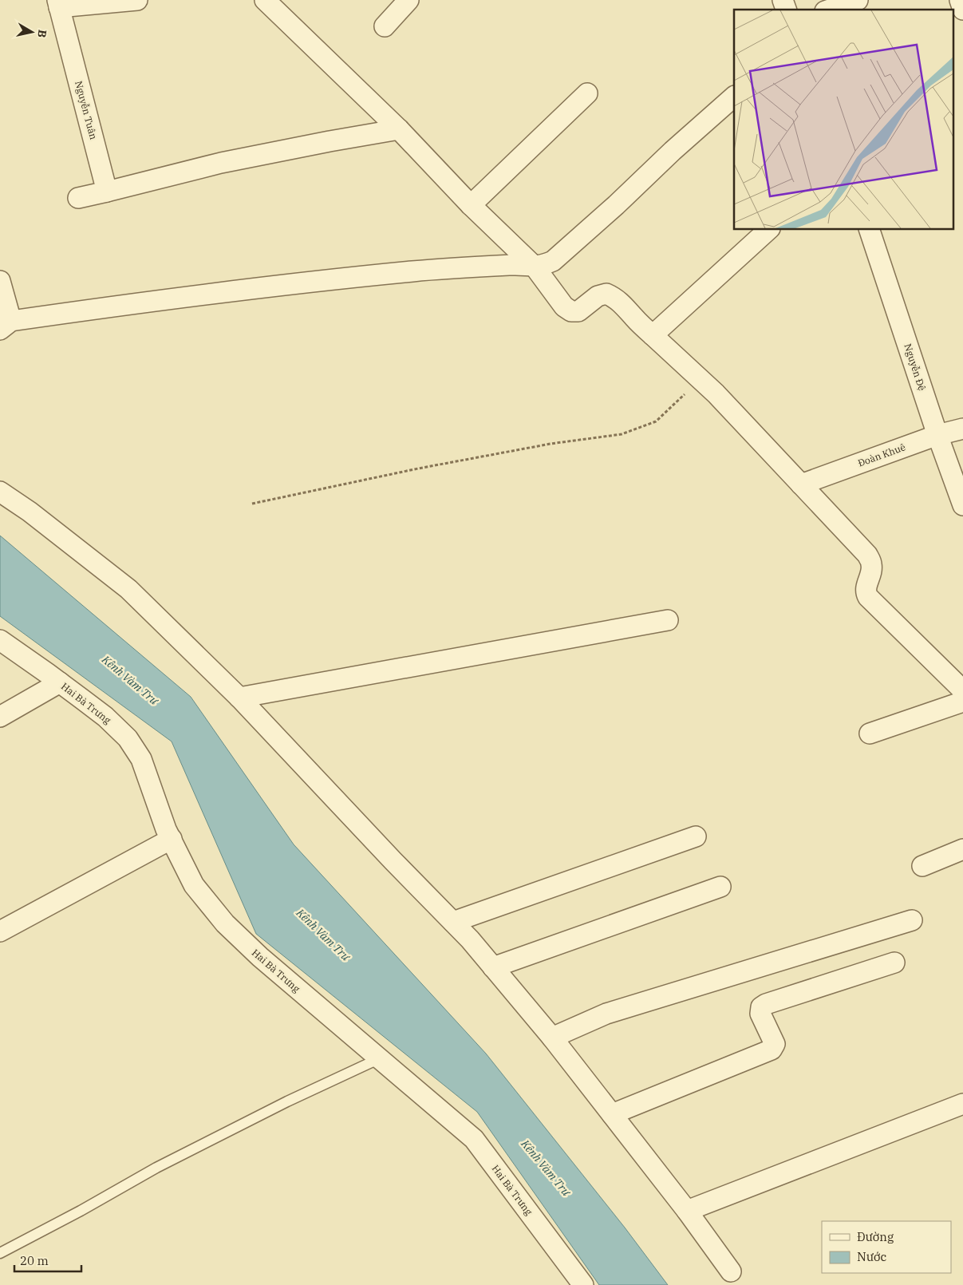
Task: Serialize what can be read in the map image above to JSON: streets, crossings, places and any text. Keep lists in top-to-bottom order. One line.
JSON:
{"streets":{"street":["Nguyễn Tuân","Nguyễn Đệ","Đoàn Khuê","Hai Bà Trưng"]},"crossings":[["Nguyễn Đệ","Đoàn Khuê"]],"water":["Kênh Vàm Trư"],"legend":["Đường","Nước"],"scale_bar":"20 m","north":"right"}
